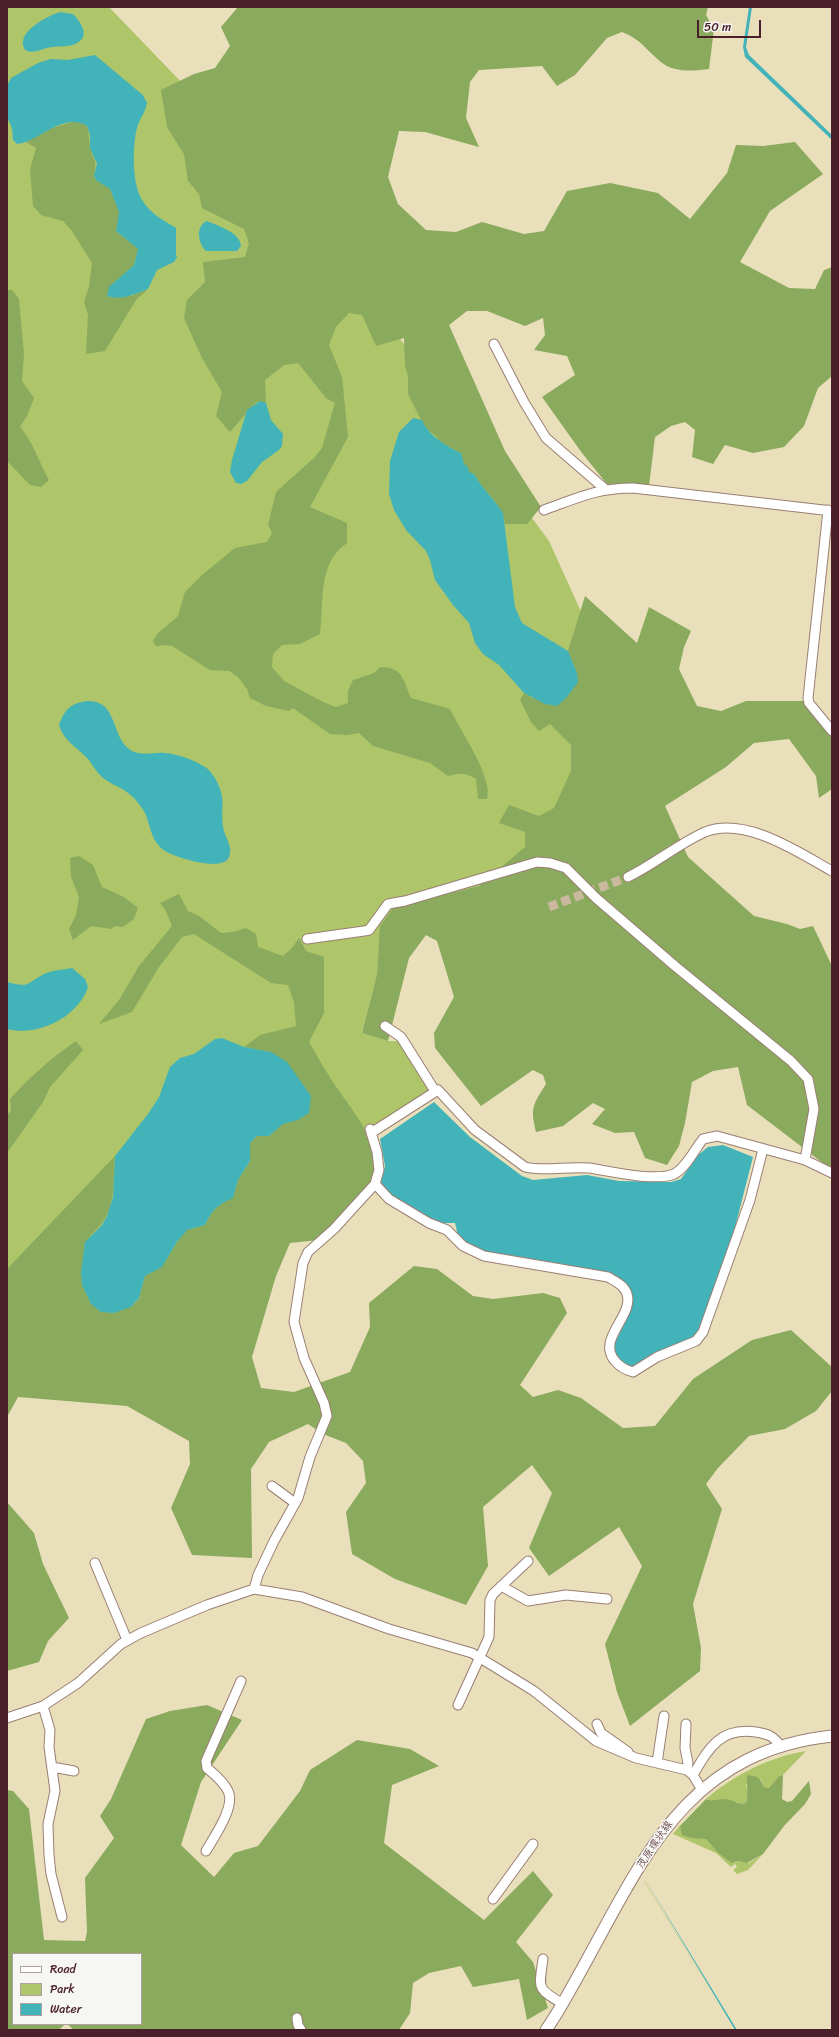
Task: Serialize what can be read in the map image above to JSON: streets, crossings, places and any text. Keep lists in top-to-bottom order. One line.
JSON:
{"streets":{"main road":["茂原環状線"]},"legend":["Road","Park","Water"],"scale_bar":"50 m"}
